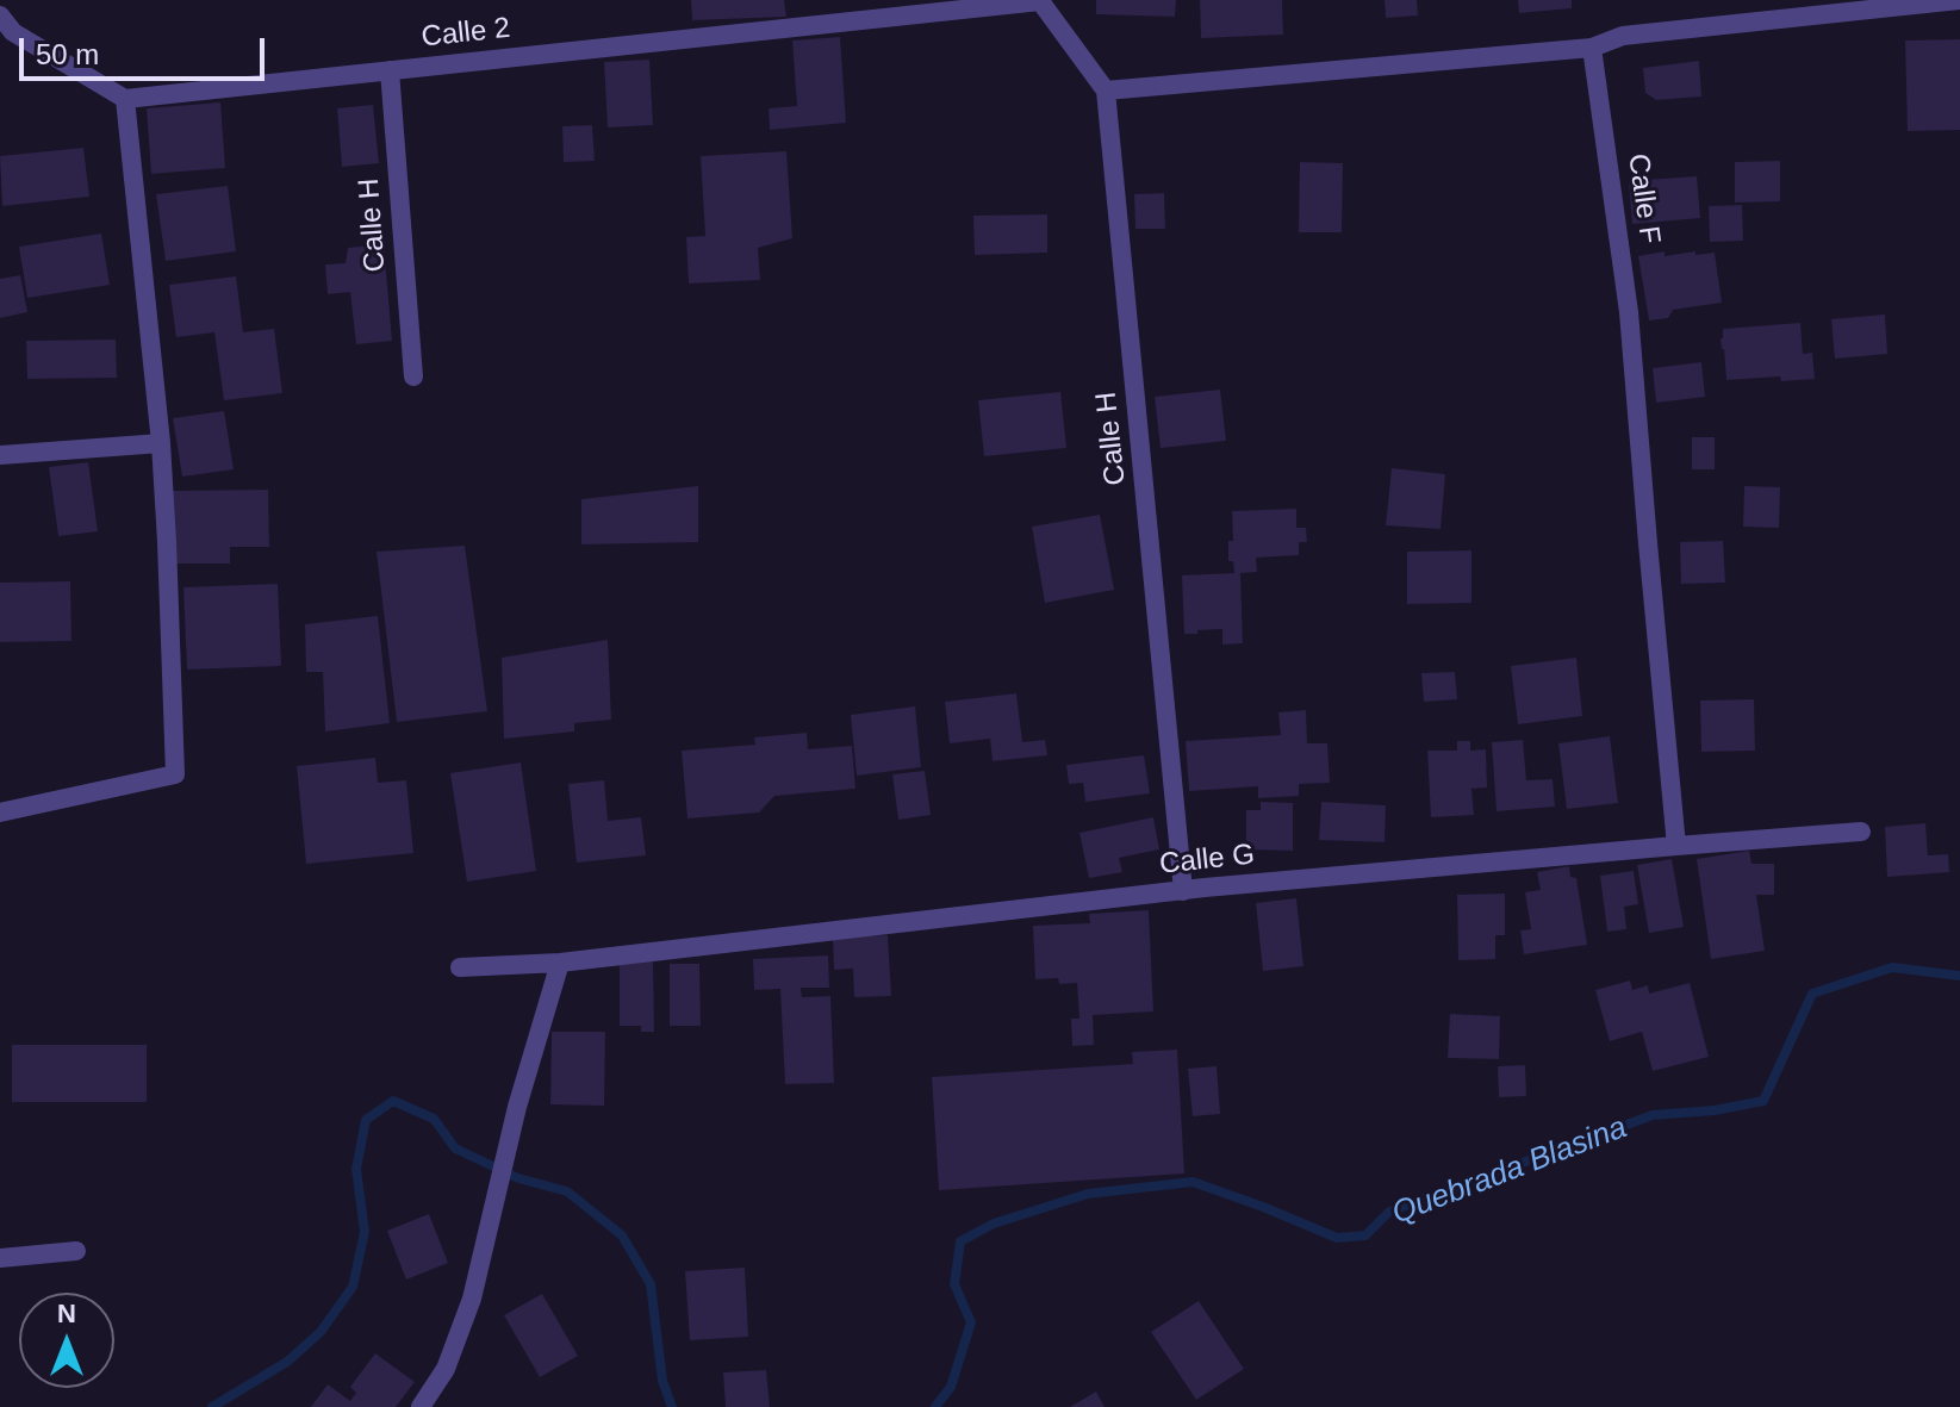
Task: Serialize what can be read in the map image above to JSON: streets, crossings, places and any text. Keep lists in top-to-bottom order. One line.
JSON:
{"streets":{"street":["Calle 2","Calle F","Calle H","Calle G"]},"crossings":[["Calle 2","Calle H"],["Calle F","Calle G"],["Calle H","Calle G"]],"water":["Quebrada Blasina"],"scale_bar":"50 m","north":"top"}
